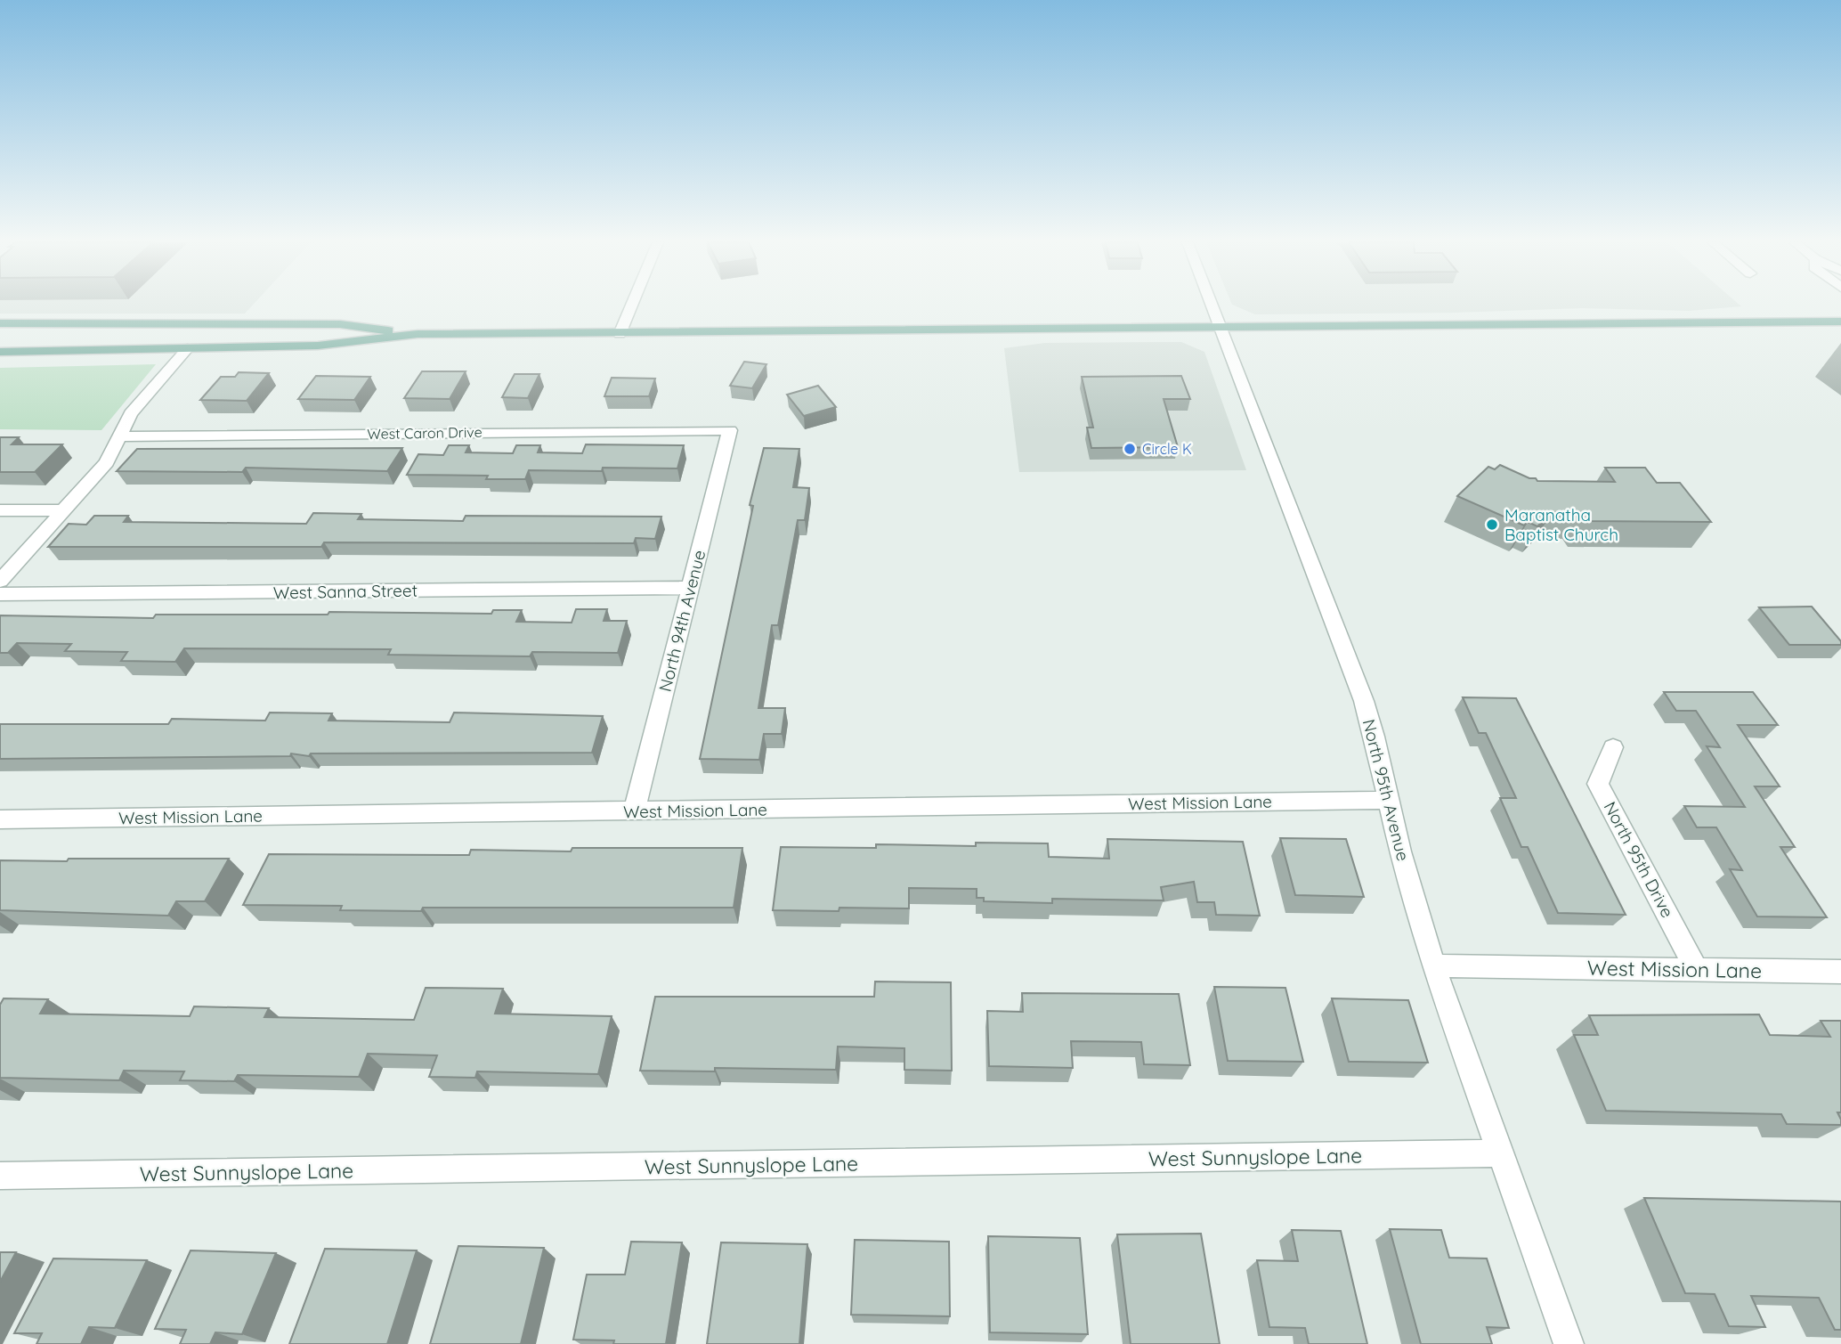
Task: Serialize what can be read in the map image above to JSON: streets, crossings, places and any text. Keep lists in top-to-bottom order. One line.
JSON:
{"streets":{"street":["West Caron Drive","West Sanna Street","North 94th Avenue","North 95th Avenue","West Mission Lane","North 95th Drive","West Sunnyslope Lane"]},"crossings":[["West Caron Drive","North 94th Avenue"],["West Sanna Street","North 94th Avenue"],["North 94th Avenue","West Mission Lane"],["North 95th Avenue","West Mission Lane"],["North 95th Avenue","West Sunnyslope Lane"],["West Mission Lane","North 95th Drive"]],"places":["Circle K","Maranatha Baptist Church"]}
